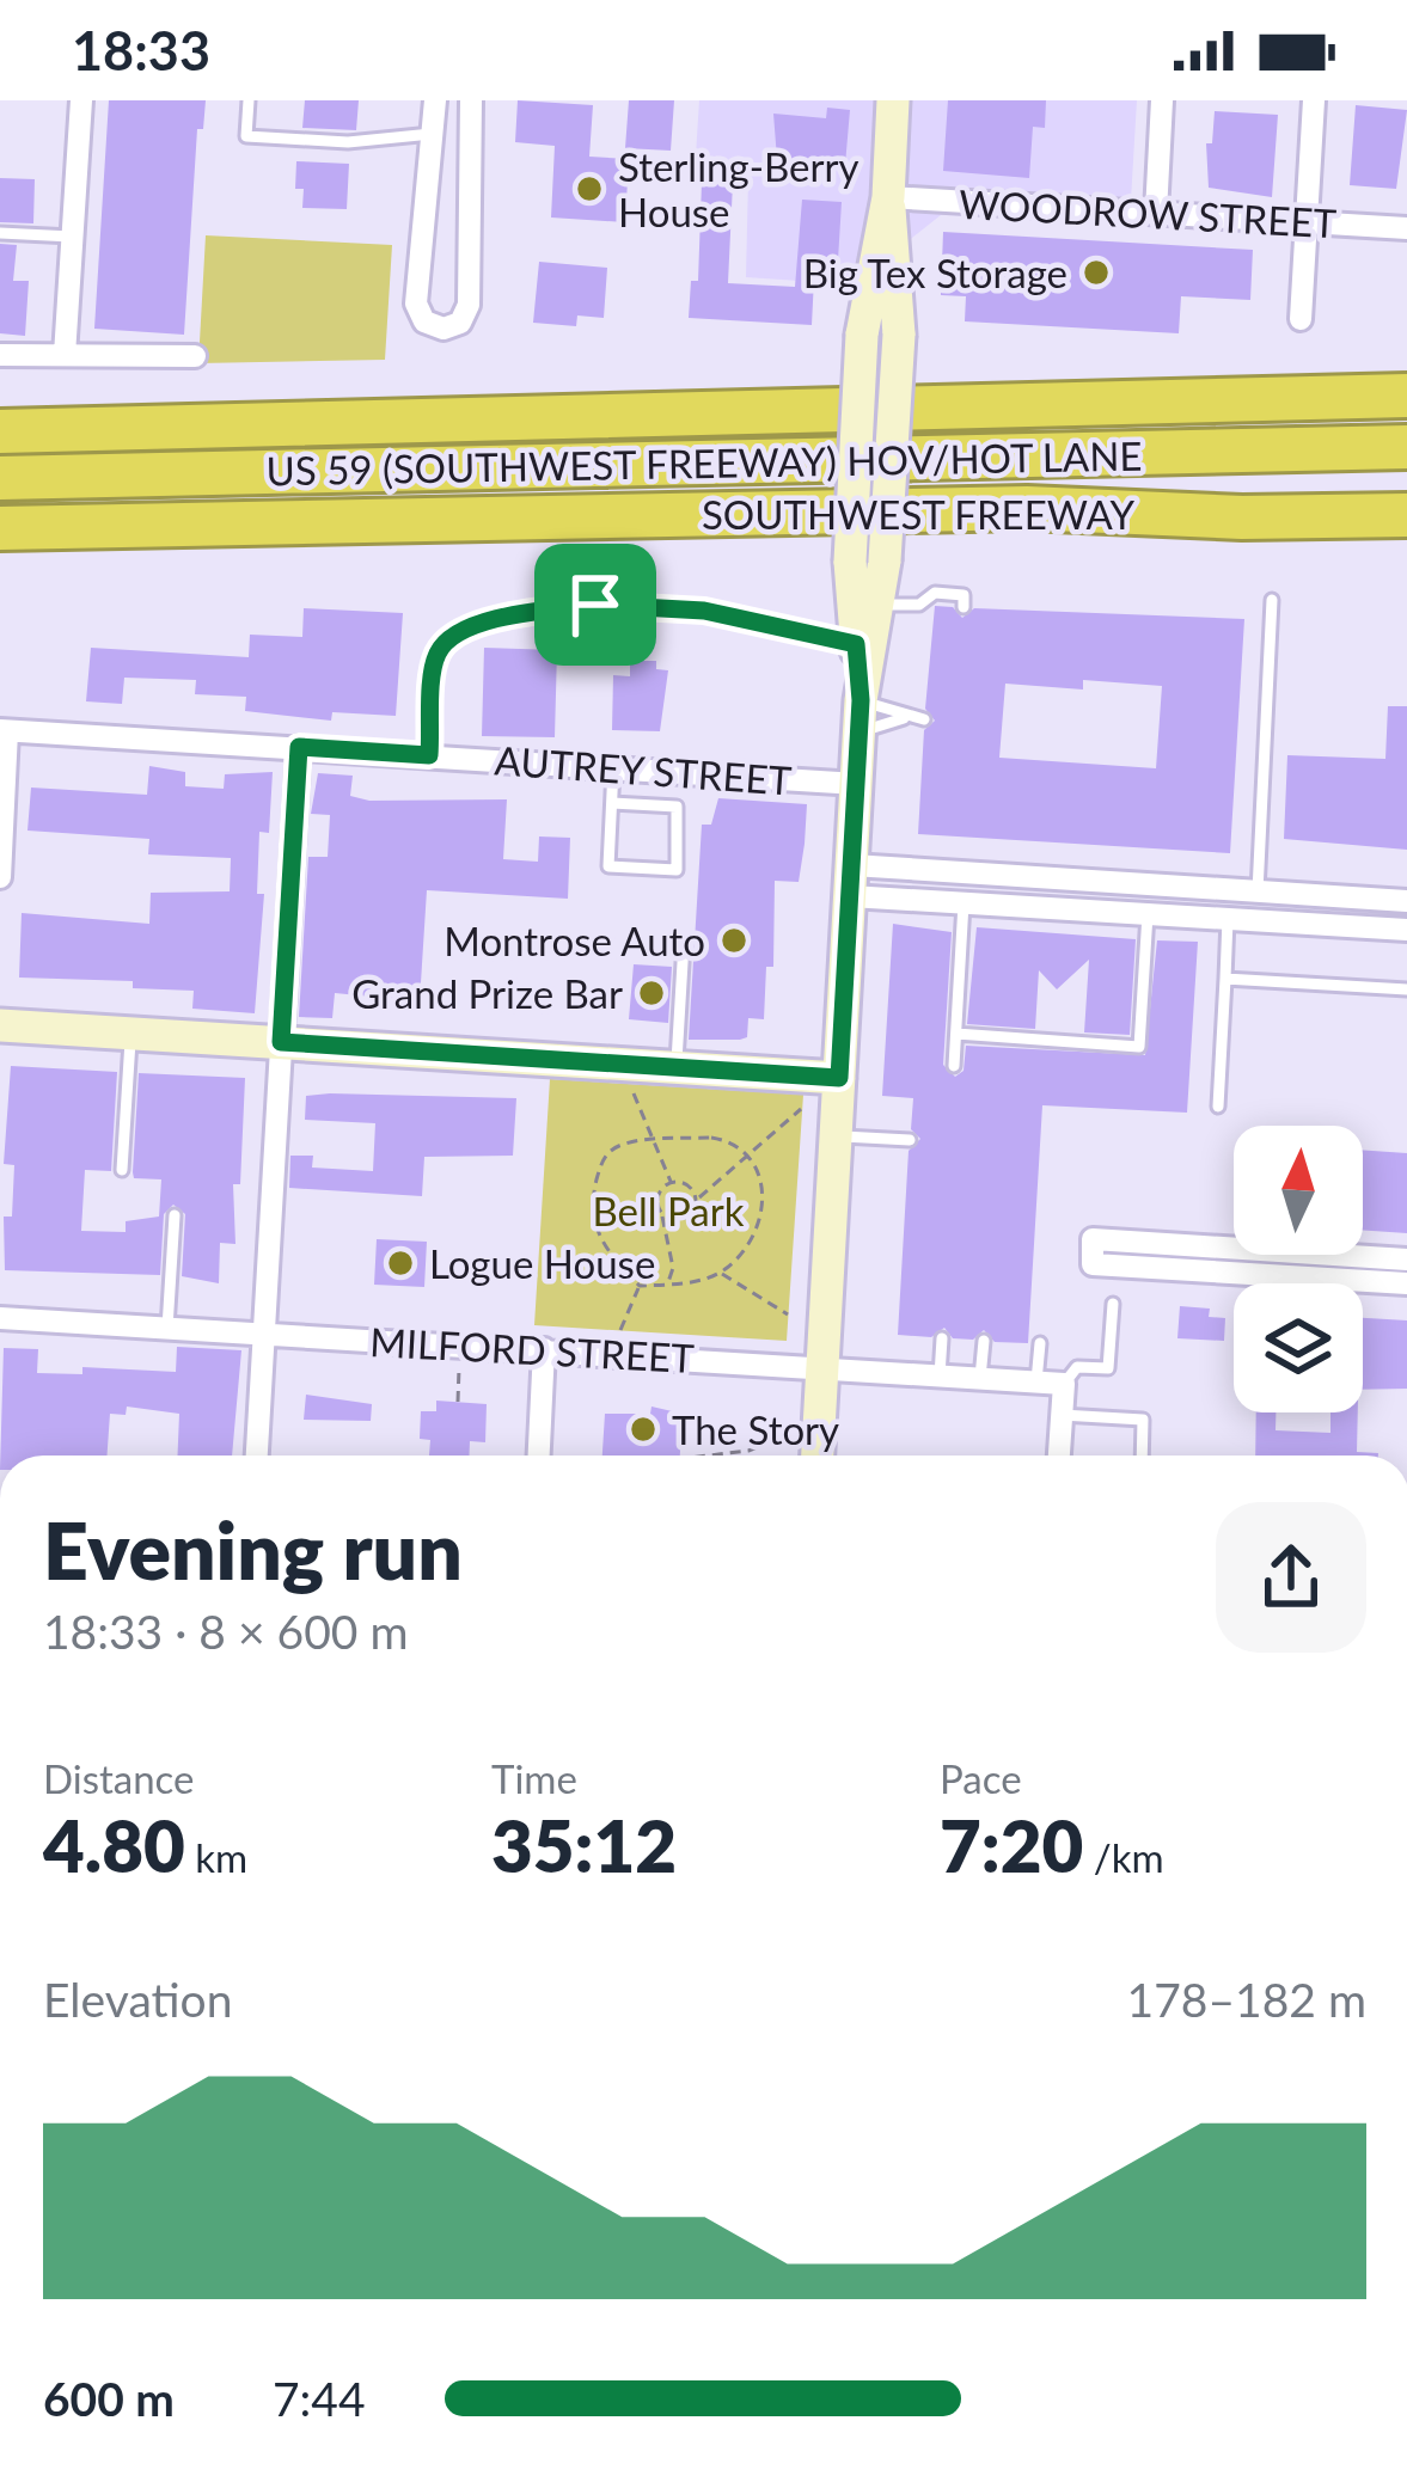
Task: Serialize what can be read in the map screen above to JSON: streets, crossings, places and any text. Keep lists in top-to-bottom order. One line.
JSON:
{"streets":{"highway":["US 59 (SOUTHWEST FREEWAY) HOV/HOT LANE","SOUTHWEST FREEWAY"],"street":["WOODROW STREET","AUTREY STREET","MILFORD STREET"]},"parks":["Bell Park"],"places":["Sterling-Berry House","Big Tex Storage","Montrose Auto","Grand Prize Bar","Logue House","The Story"],"north":"top","page":{"status":"18:33","heading":["Evening run","18:33 · 8 × 600 m"],"stats":[["Distance","4.80 km"],["Time","35:12"],["Pace","7:20 /km"]],"chart":["Elevation","178–182 m"],"list":[{"name":"600 m","note":"7:44"}]}}
